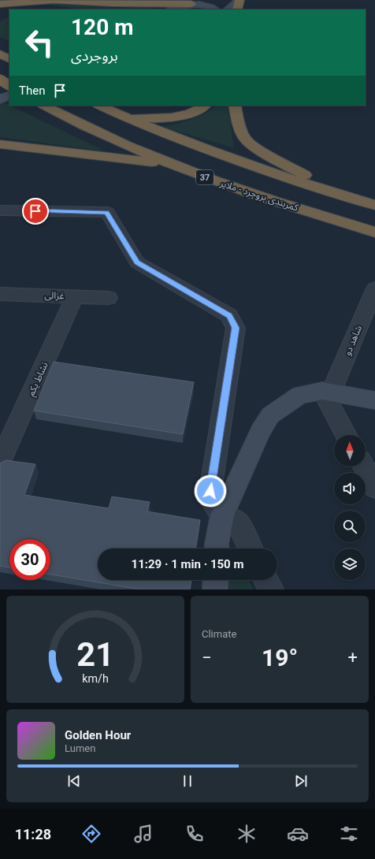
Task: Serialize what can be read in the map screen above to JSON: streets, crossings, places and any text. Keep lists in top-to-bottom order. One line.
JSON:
{"streets":{"highway":["37","کمربندی بروجرد - ملایر"],"street":["غزالی","شاهد دو","نشاط یکم"]},"crossings":[["غزالی","نشاط یکم"]],"north":"top","page":{"turn":["120 m","بروجردی"],"then":"Then","limit":"30","trip":"11:29 · 1 min · 150 m","tile":"Climate","heat":["−","19°","+"],"song":["Golden Hour","Lumen"],"tabs":"11:28","gauge":["21","km/h"]}}
